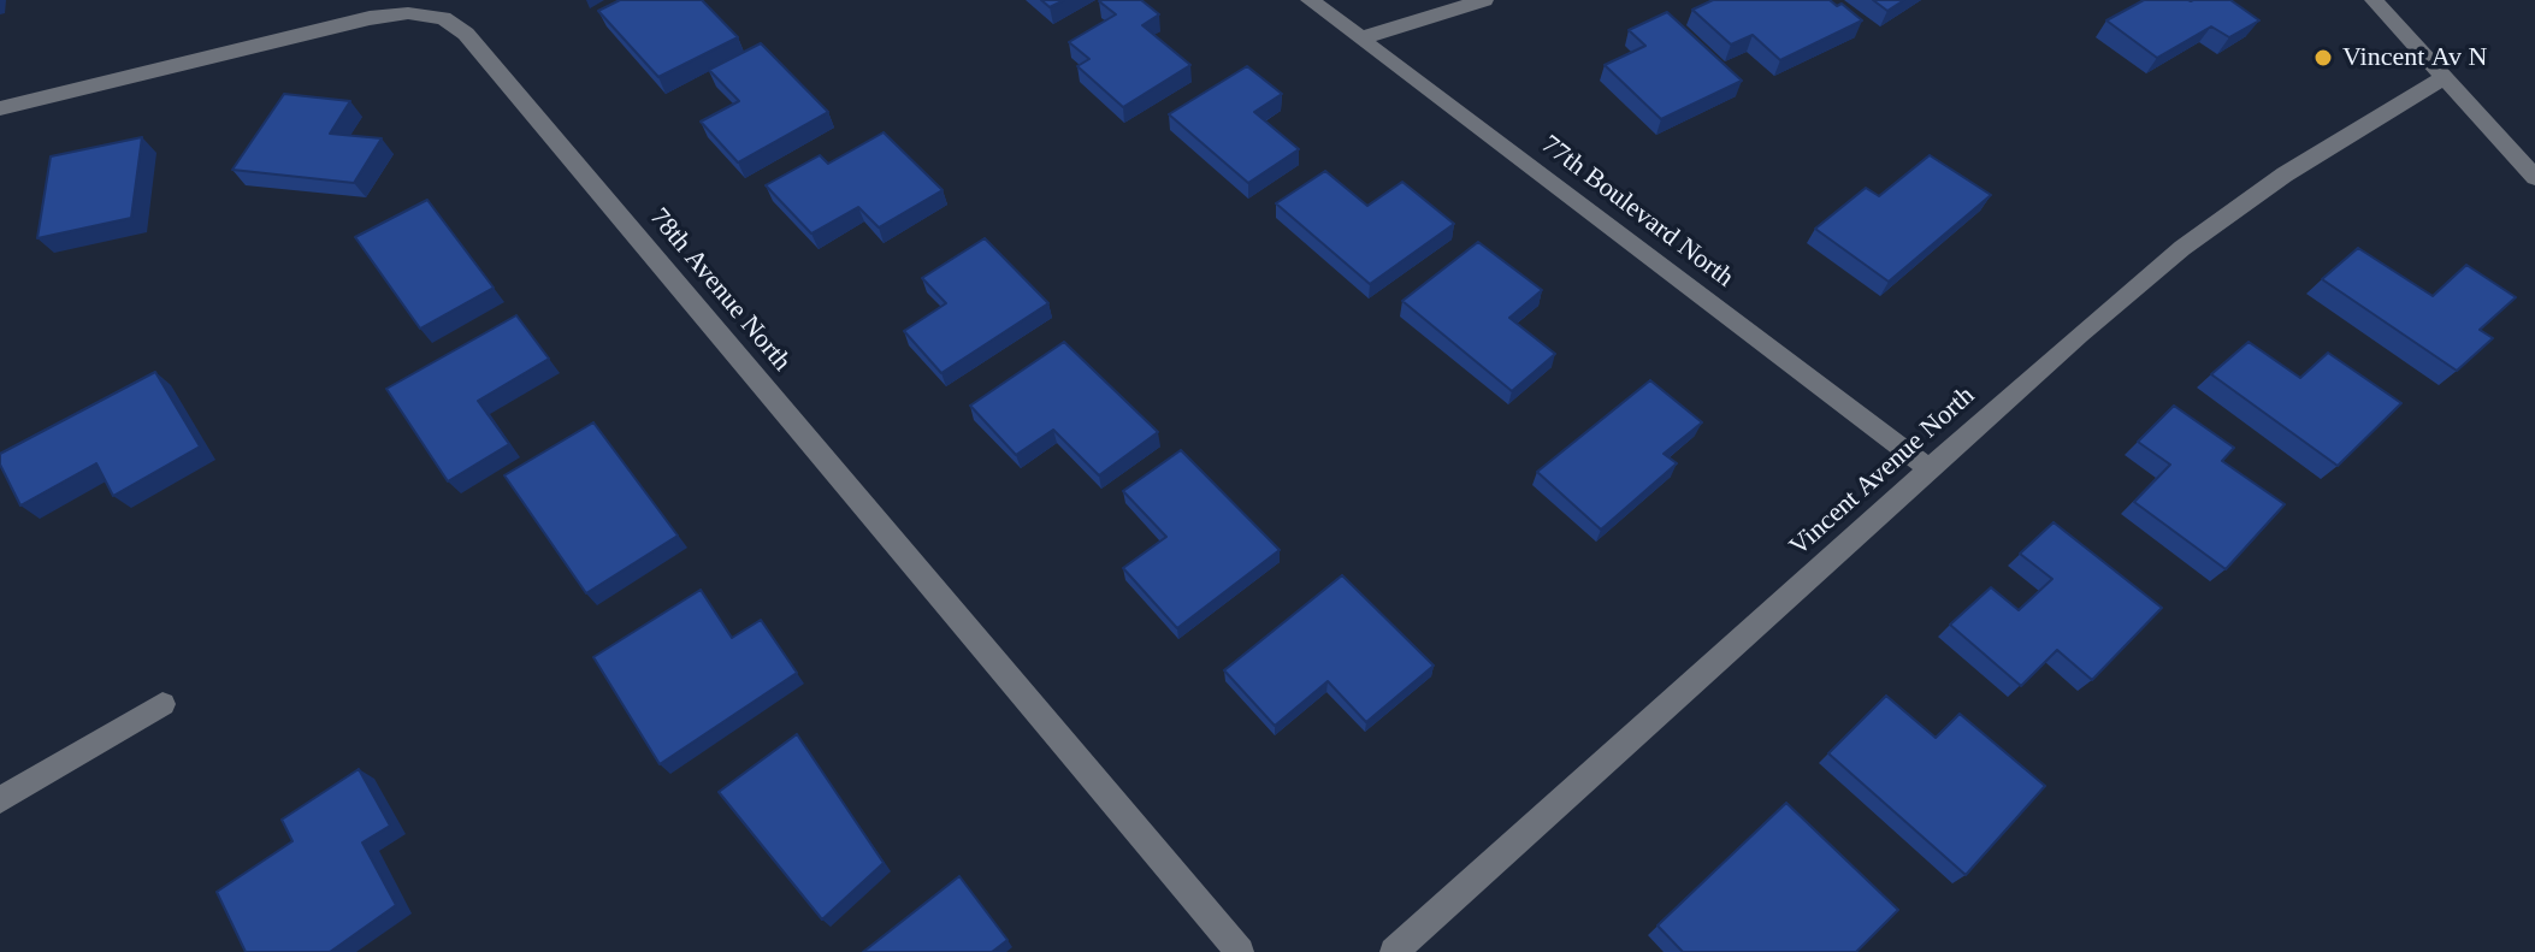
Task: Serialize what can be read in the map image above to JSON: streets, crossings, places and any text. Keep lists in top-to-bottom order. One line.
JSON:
{"streets":{"street":["77th Boulevard North","78th Avenue North","Vincent Avenue North"]},"crossings":[["77th Boulevard North","Vincent Avenue North"]],"places":["Vincent Av N"]}
